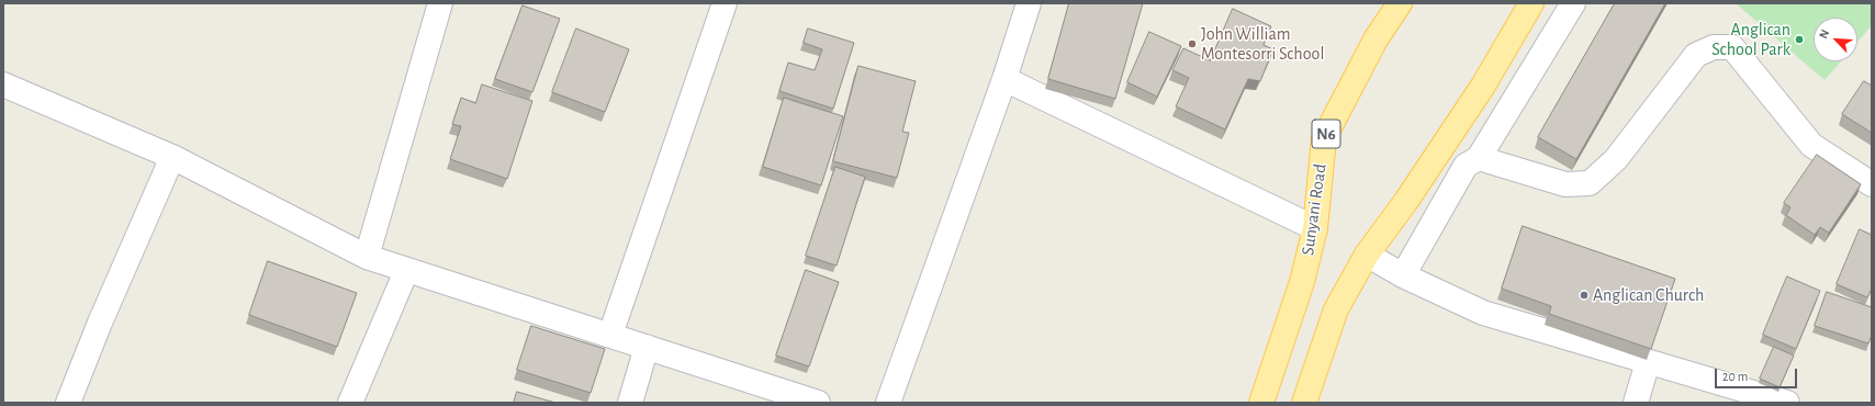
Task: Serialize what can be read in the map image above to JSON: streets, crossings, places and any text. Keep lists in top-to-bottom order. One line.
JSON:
{"streets":{"main road":["N6","Sunyani Road"]},"places":["Anglican School Park","John William Montesorri School","Anglican Church"],"scale_bar":"20 m","north":"top left"}
